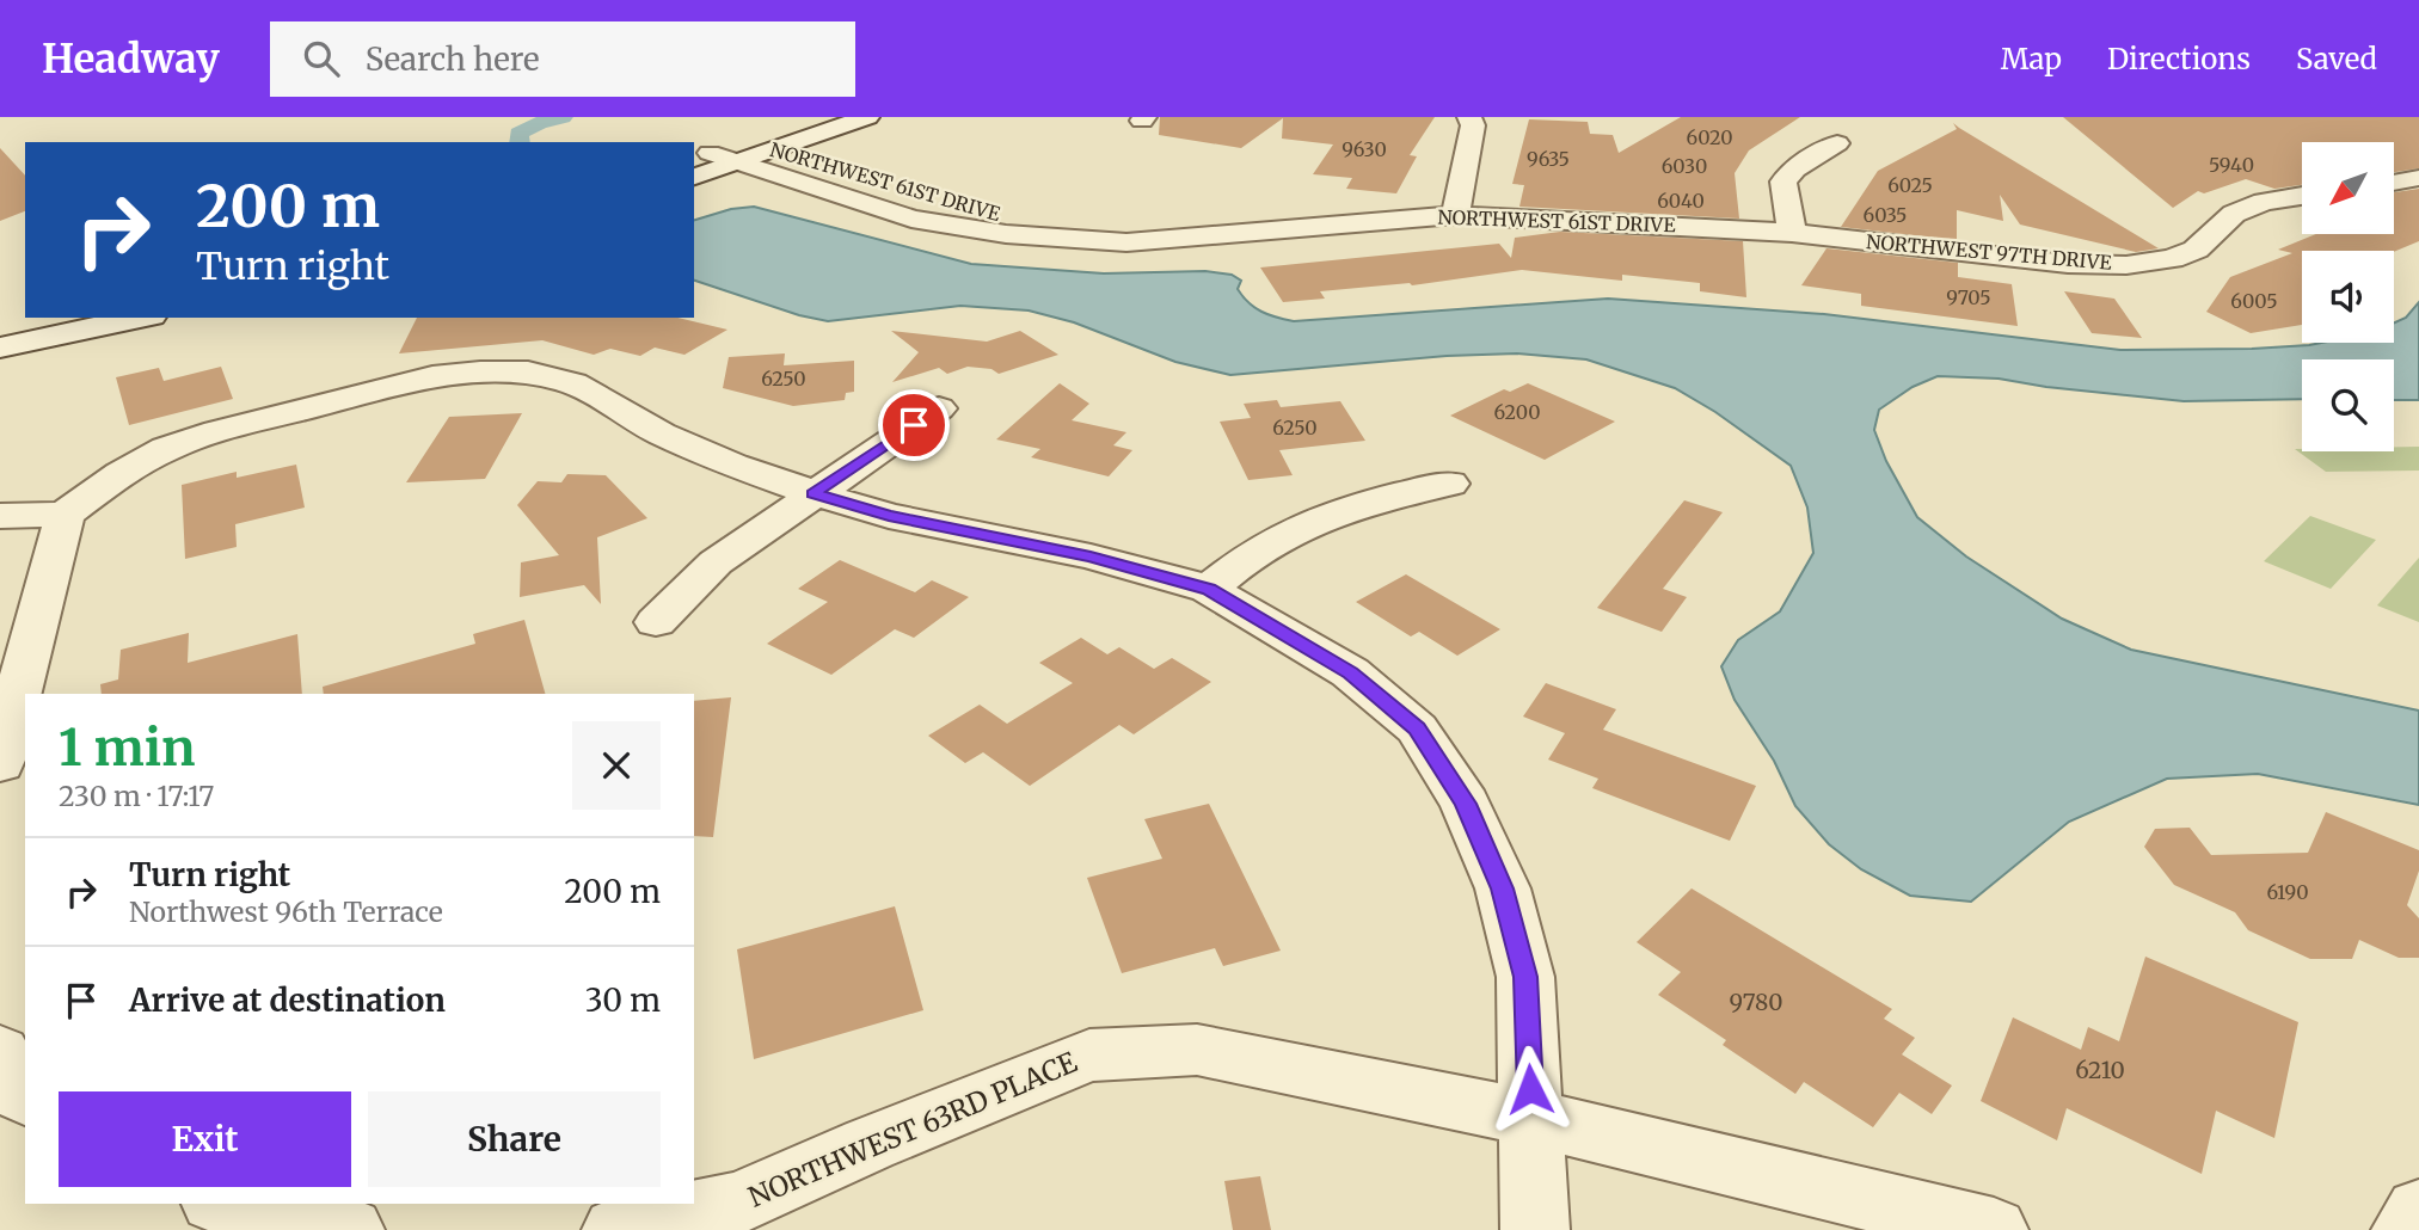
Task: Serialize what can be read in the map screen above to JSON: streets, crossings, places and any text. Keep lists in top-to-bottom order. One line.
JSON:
{"streets":{"street":["NORTHWEST 61ST DRIVE","NORTHWEST 97TH DRIVE","NORTHWEST 63RD PLACE"]},"crossings":[["NORTHWEST 61ST DRIVE","NORTHWEST 97TH DRIVE"]],"house_numbers":["6020","9630","9635","5940","6030","6025","6040","6035","9705","6005","6250","6200","6250","6190","9780","6210"],"north":"bottom left","page":{"header":"Headway","search":"Search here","nav":["Map","Directions","Saved"],"turn":["200 m","Turn right"],"heading":["1 min","230 m · 17:17"],"list":[{"name":"Turn right","note":"Northwest 96th Terrace","value":"200 m"},{"name":"Arrive at destination","value":"30 m"}],"buttons":["Exit","Share"]}}
